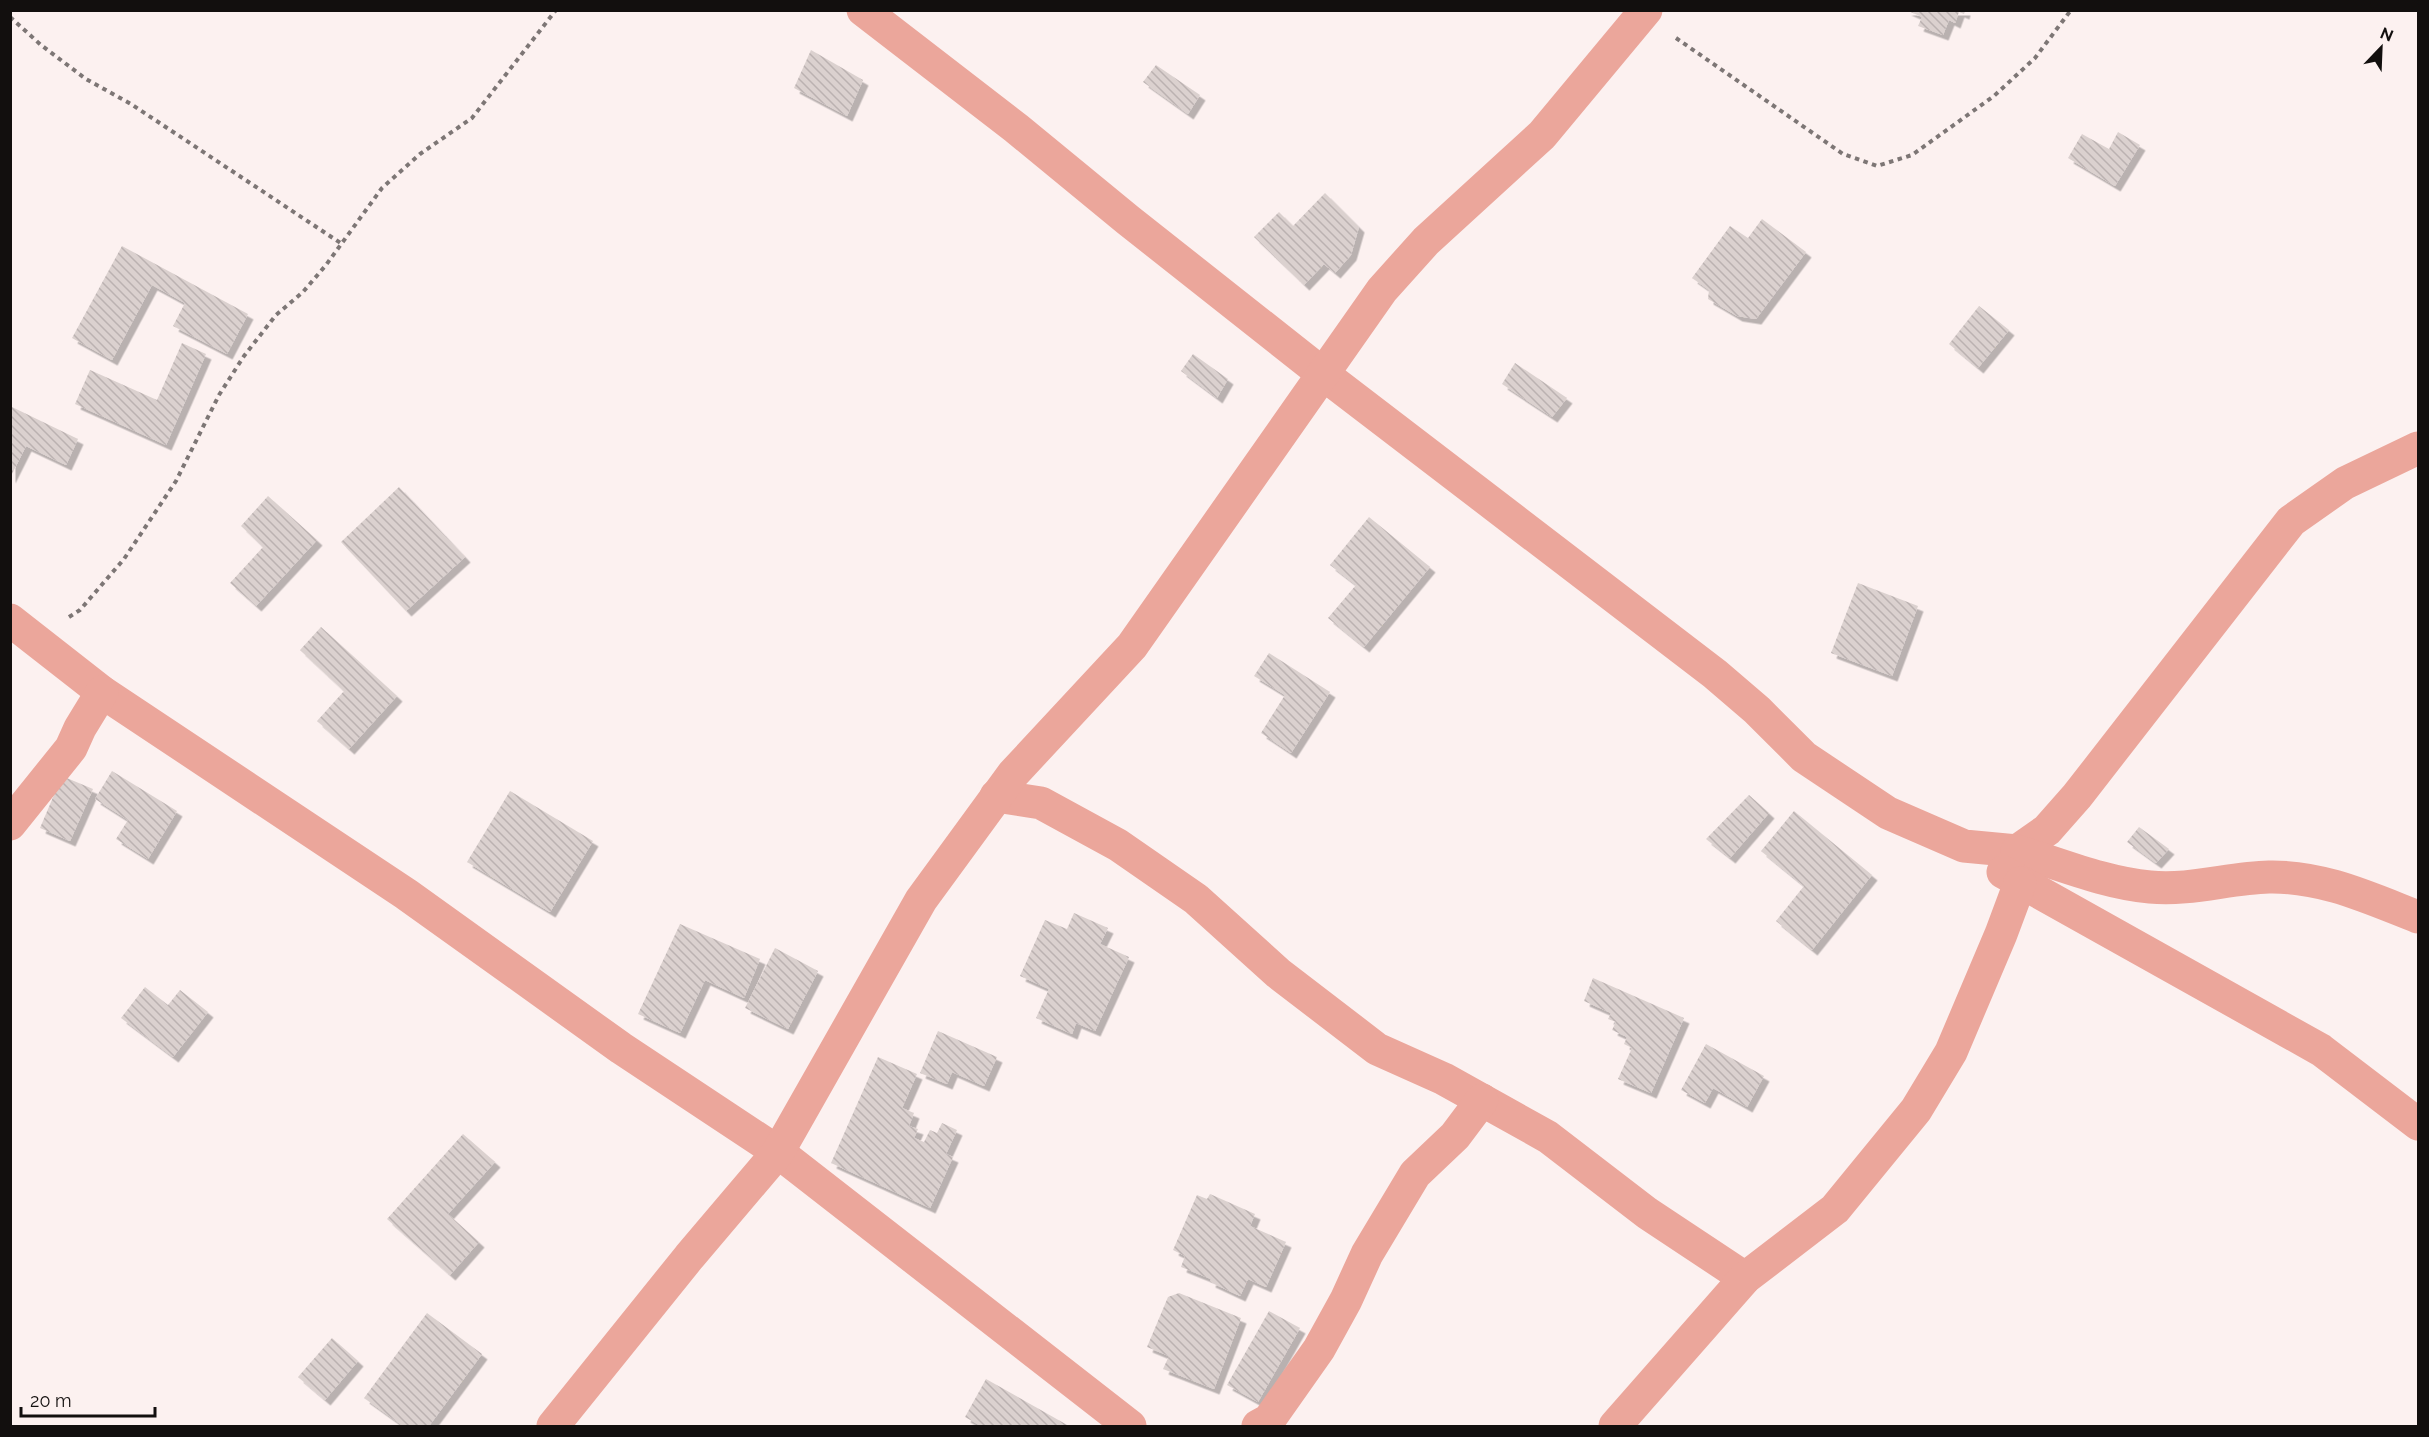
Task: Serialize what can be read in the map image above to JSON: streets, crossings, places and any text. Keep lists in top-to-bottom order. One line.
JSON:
{"scale_bar":"20 m","north":"top right"}
